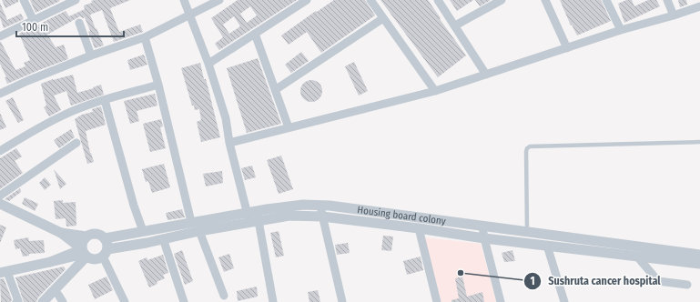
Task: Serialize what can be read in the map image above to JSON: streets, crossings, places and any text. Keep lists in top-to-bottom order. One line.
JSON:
{"streets":{"street":["Housing board colony"]},"places":["Sushruta cancer hospital"],"scale_bar":"100 m"}
